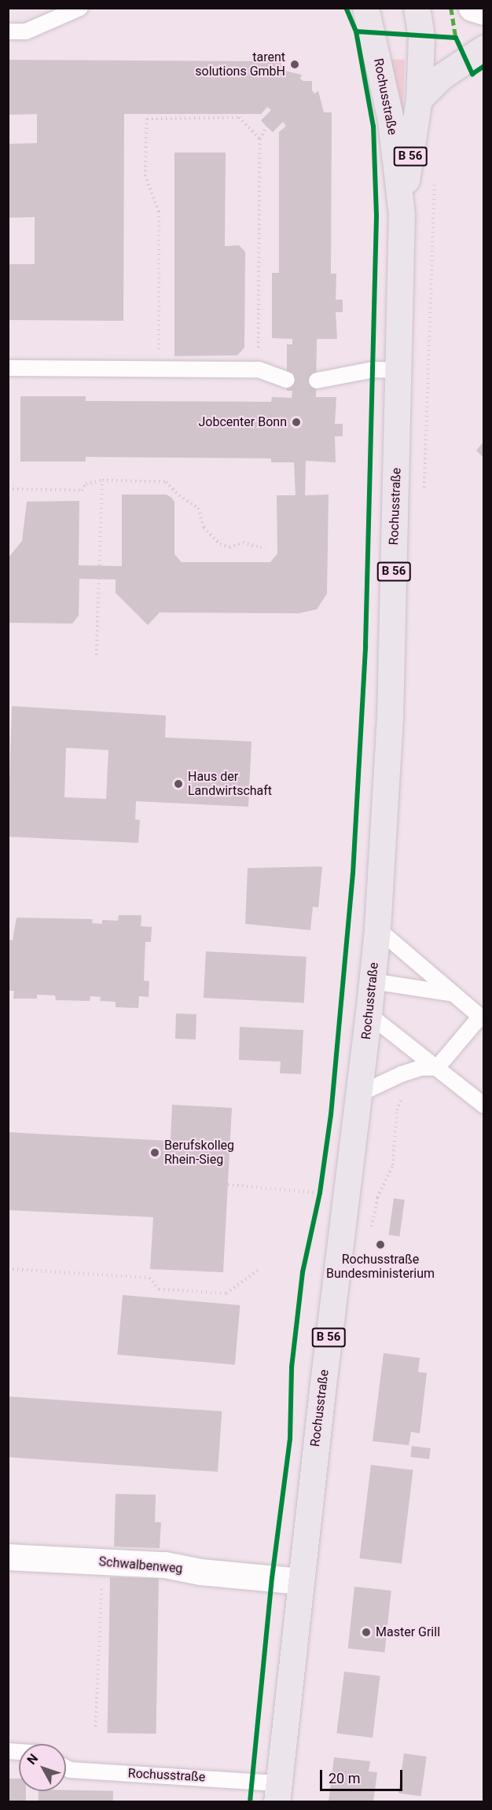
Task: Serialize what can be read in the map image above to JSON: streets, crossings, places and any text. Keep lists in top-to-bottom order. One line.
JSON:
{"streets":{"main road":["Rochusstraße","B 56"],"street":["Schwalbenweg"]},"crossings":[["Rochusstraße","Schwalbenweg"]],"places":["tarent solutions GmbH","Jobcenter Bonn","Haus der Landwirtschaft","Berufskolleg Rhein-Sieg","Rochusstraße Bundesministerium","Master Grill"],"scale_bar":"20 m","north":"top left"}
